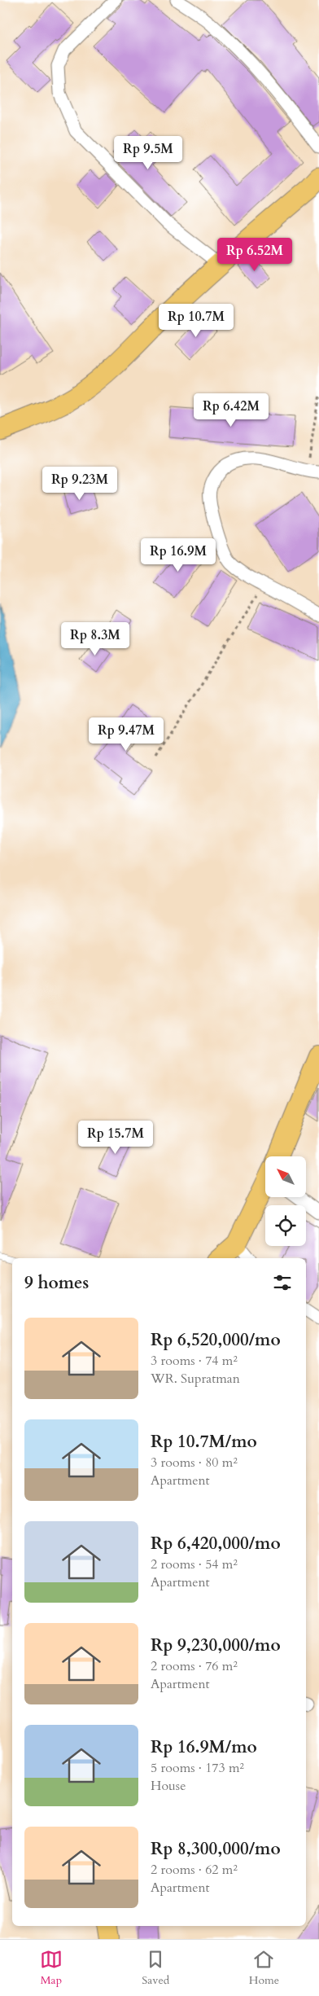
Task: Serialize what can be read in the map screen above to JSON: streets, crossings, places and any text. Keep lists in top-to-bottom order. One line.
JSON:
{"north":"top left","page":{"price":["Rp 9.5M","Rp 6.52M","Rp 10.7M","Rp 6.42M","Rp 9.23M","Rp 16.9M","Rp 8.3M","Rp 9.47M","Rp 15.7M"],"heading":"9 homes","list":[{"name":"Rp 6,520,000/mo","note":"3 rooms · 74 m² · WR. Supratman"},{"name":"Rp 10.7M/mo","note":"3 rooms · 80 m² · Apartment"},{"name":"Rp 6,420,000/mo","note":"2 rooms · 54 m² · Apartment"},{"name":"Rp 9,230,000/mo","note":"2 rooms · 76 m² · Apartment"},{"name":"Rp 16.9M/mo","note":"5 rooms · 173 m² · House"},{"name":"Rp 8,300,000/mo","note":"2 rooms · 62 m² · Apartment"}],"tabs":["Map","Saved","Home"]}}
